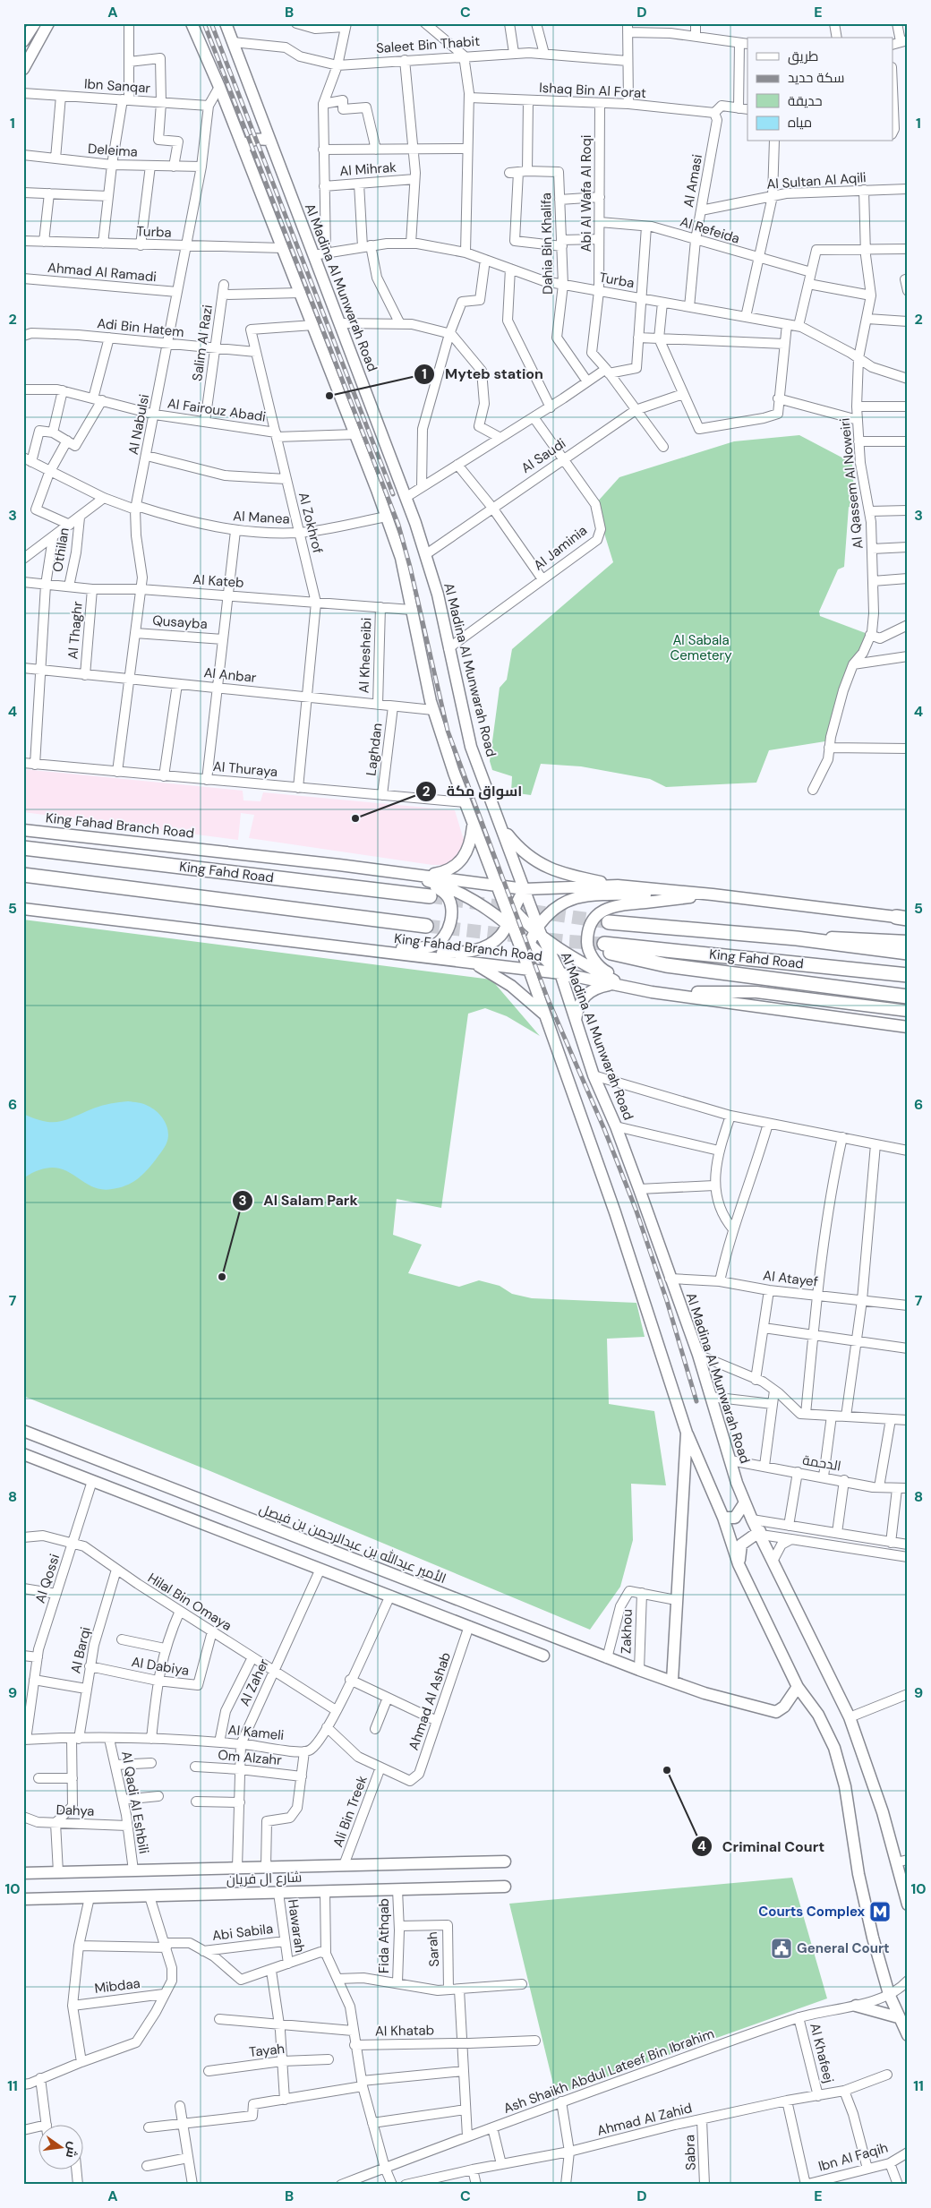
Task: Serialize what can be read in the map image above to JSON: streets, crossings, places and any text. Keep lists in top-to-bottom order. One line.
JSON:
{"streets":{"highway":["King Fahd Road"],"main road":["Al Madina Al Munwarah Road","King Fahad Branch Road","الأمير عبدالله بن عبدالرحمن بن فيصل","شارع ال فريان"],"street":["Saleet Bin Thabit","Ibn Sanqar","Ishaq Bin Al Forat","Deleima","Al Mihrak","Al Amasi","Al Sultan Al Aqili","Abi Al Wafa Al Roqi","Al Refeida","Turba","Dahia Bin Khalifa","Ahmad Al Ramadi","Adi Bin Hatem","Salim Al Razi","Al Fairouz Abadi","Al Nabulsi","Al Saudi","Al Qassem Al Noweiri","Al Manea","Al Zokhrof","Al Jaminia","Othilan","Al Kateb","Qusayba","Al Thaghr","Al Khesheibi","Al Anbar","Laghdan","Al Thuraya","Al Atayef","الدحمة","Al Qossi","Hilal Bin Omaya","Zakhou","Al Barqi","Al Dabiya","Al Zaher","Ahmad Al Ashab","Al Kameli","Om Alzahr","Al Qadi Al Eshbili","Dahya","Ali Bin Treek","Hawarah","Abi Sabila","Fida Athqab","Sarah","Mibdaa","Al Khatab","Tayah","Al Khafeej","Ash Shaikh Abdul Lateef Bin Ibrahim","Ahmad Al Zahid","Sabra","Ibn Al Faqih"]},"crossings":[["Saleet Bin Thabit","Al Madina Al Munwarah Road"],["Ibn Sanqar","Al Nabulsi"],["Ishaq Bin Al Forat","Al Amasi"],["Ishaq Bin Al Forat","Abi Al Wafa Al Roqi"],["Deleima","Al Nabulsi"],["Al Amasi","Al Sultan Al Aqili"],["Al Amasi","Al Refeida"],["Al Amasi","Turba"],["Al Sultan Al Aqili","Al Qassem Al Noweiri"],["Abi Al Wafa Al Roqi","Al Refeida"],["Abi Al Wafa Al Roqi","Turba"],["Abi Al Wafa Al Roqi","Al Saudi"],["Turba","Dahia Bin Khalifa"],["Turba","Al Madina Al Munwarah Road"],["Turba","Al Nabulsi"],["Turba","Al Qassem Al Noweiri"],["Ahmad Al Ramadi","Al Nabulsi"],["Al Madina Al Munwarah Road","Al Saudi"],["Al Madina Al Munwarah Road","Al Jaminia"],["Al Madina Al Munwarah Road","King Fahad Branch Road"],["Al Madina Al Munwarah Road","Al Atayef"],["Al Madina Al Munwarah Road","الدحمة"],["Adi Bin Hatem","Salim Al Razi"],["Adi Bin Hatem","Al Nabulsi"],["Adi Bin Hatem","Al Zokhrof"],["Salim Al Razi","Al Fairouz Abadi"],["Al Fairouz Abadi","Al Nabulsi"],["Al Fairouz Abadi","Al Zokhrof"],["Al Nabulsi","Al Manea"],["Al Nabulsi","Al Kateb"],["Al Nabulsi","Qusayba"],["Al Nabulsi","Al Anbar"],["Al Nabulsi","Al Thuraya"],["Al Saudi","Al Jaminia"],["Al Manea","Al Zokhrof"],["Al Manea","Othilan"],["Al Zokhrof","Al Kateb"],["Al Zokhrof","Al Anbar"],["Al Zokhrof","Al Thuraya"],["Othilan","Al Kateb"],["Al Kateb","Al Thaghr"],["Al Kateb","Al Khesheibi"],["Al Thaghr","Al Anbar"],["Al Khesheibi","Al Anbar"],["Al Anbar","Laghdan"],["Laghdan","Al Thuraya"],["الأمير عبدالله بن عبدالرحمن بن فيصل","Zakhou"],["Al Qossi","Hilal Bin Omaya"],["Al Qossi","Al Kameli"],["Hilal Bin Omaya","Al Barqi"],["Hilal Bin Omaya","Al Dabiya"],["Hilal Bin Omaya","Al Zaher"],["Al Barqi","Al Dabiya"],["Al Barqi","Al Kameli"],["Al Barqi","Dahya"],["Al Zaher","Al Kameli"],["Al Zaher","Om Alzahr"],["Al Zaher","شارع ال فريان"],["Ahmad Al Ashab","Ali Bin Treek"],["Al Kameli","Al Qadi Al Eshbili"],["Al Qadi Al Eshbili","Dahya"],["Al Qadi Al Eshbili","شارع ال فريان"],["Ali Bin Treek","شارع ال فريان"],["شارع ال فريان","Hawarah"],["شارع ال فريان","Fida Athqab"],["Hawarah","Abi Sabila"],["Fida Athqab","Sarah"],["Al Khafeej","Ash Shaikh Abdul Lateef Bin Ibrahim"],["Al Khafeej","Ahmad Al Zahid"],["Ahmad Al Zahid","Sabra"]],"parks":["Al Sabala Cemetery"],"places":{"other":["Myteb station","اسواق مكة","Al Salam Park","Criminal Court"],"metro station":["Courts Complex"],"public building":["General Court"]},"legend":["طريق","سكة حديد","حديقة","مياه"],"north":"right","grid":{"columns":["A","B","C","D","E"],"rows":["1","2","3","4","5","6","7","8","9","10","11"]}}
